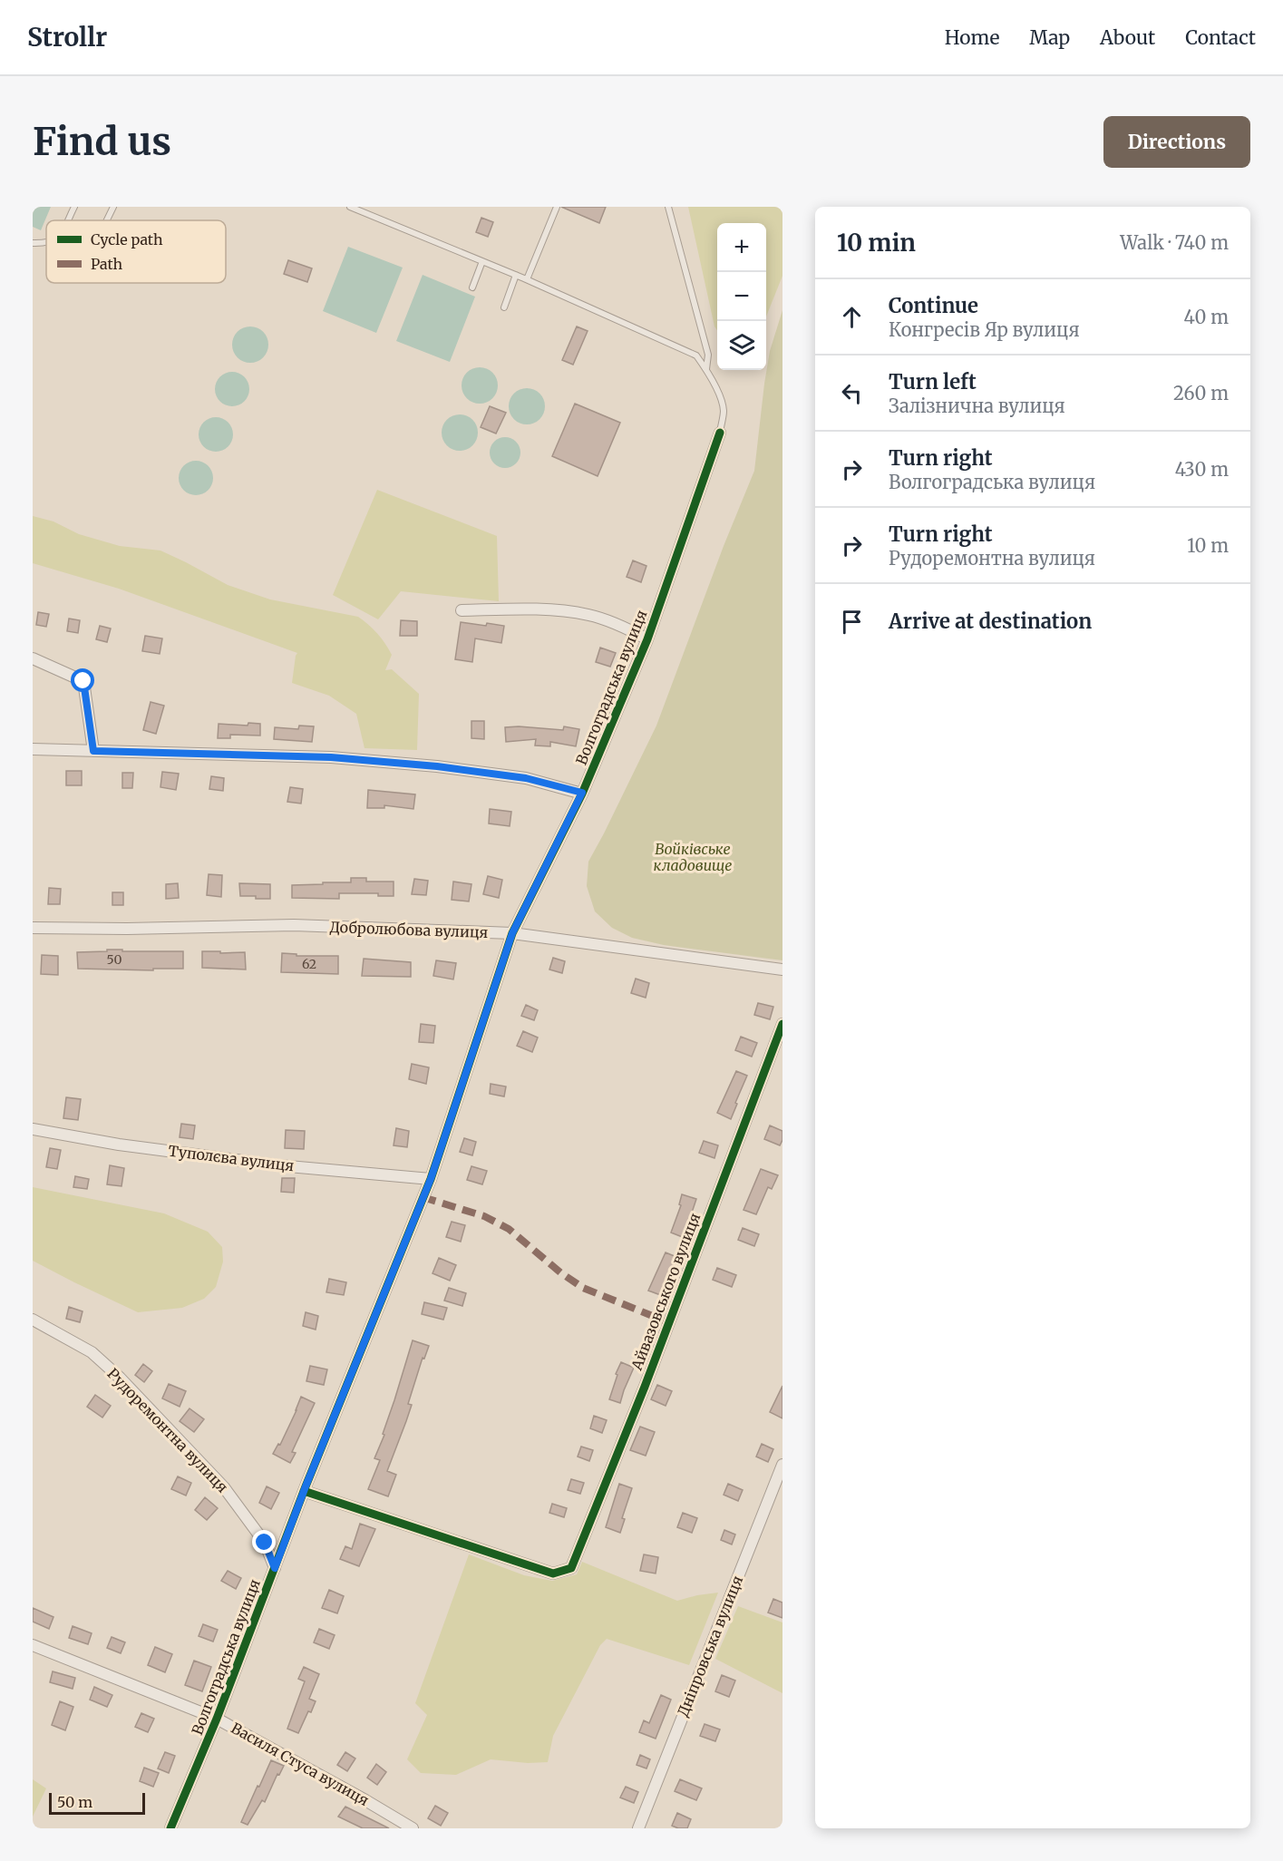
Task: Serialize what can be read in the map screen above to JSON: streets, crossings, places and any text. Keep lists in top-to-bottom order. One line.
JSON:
{"streets":{"street":["Волгоградська вулиця","Добролюбова вулиця","Туполєва вулиця","Айвазовського вулиця","Рудоремонтна вулиця","Дніпровська вулиця","Василя Стуса вулиця"]},"crossings":[["Волгоградська вулиця","Добролюбова вулиця"],["Волгоградська вулиця","Туполєва вулиця"],["Волгоградська вулиця","Айвазовського вулиця"],["Волгоградська вулиця","Рудоремонтна вулиця"],["Волгоградська вулиця","Василя Стуса вулиця"]],"parks":["Войківське кладовище"],"house_numbers":["50","62"],"legend":["Cycle path","Path"],"scale_bar":"50 m","page":{"header":"Strollr","nav":["Home","Map","About","Contact"],"buttons":"Directions","title":"Find us","heading":["10 min","Walk · 740 m"],"map_buttons":["+","−"],"list":[["Continue","Конгресів Яр вулиця","40 m"],["Turn left","Залізнична вулиця","260 m"],["Turn right","Волгоградська вулиця","430 m"],["Turn right","Рудоремонтна вулиця","10 m"],"Arrive at destination"],"scale":"50 m"}}
